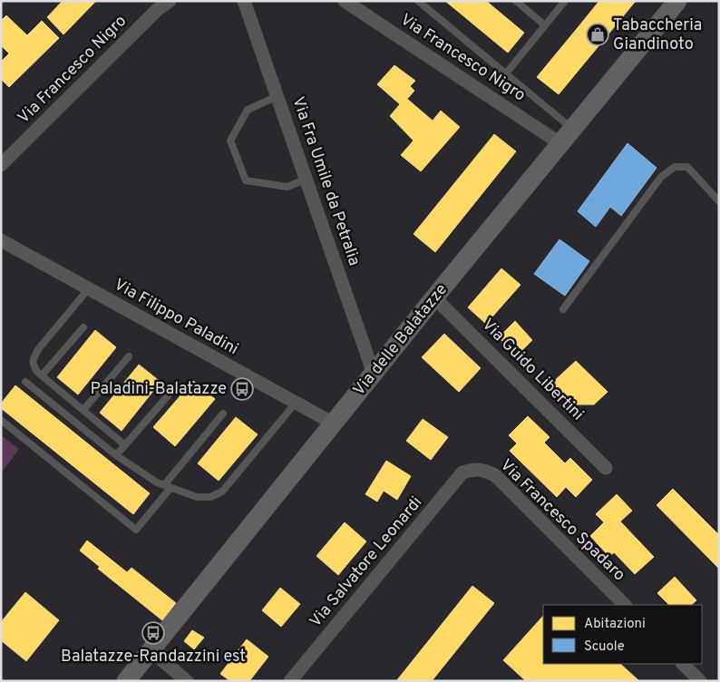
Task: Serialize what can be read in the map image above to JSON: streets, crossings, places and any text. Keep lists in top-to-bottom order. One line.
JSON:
{"streets":{"street":["Via Francesco Nigro","Via Fra Umile da Petralia","Via Filippo Paladini","Via delle Balatazze","Via Guido Libertini","Via Francesco Spadaro","Via Salvatore Leonardi"]},"crossings":[["Via Francesco Nigro","Via delle Balatazze"],["Via Fra Umile da Petralia","Via delle Balatazze"],["Via Filippo Paladini","Via delle Balatazze"],["Via delle Balatazze","Via Guido Libertini"],["Via Francesco Spadaro","Via Salvatore Leonardi"]],"places":{"shop":["Tabaccheria Giandinoto"],"bus stop":["Paladini-Balatazze","Balatazze-Randazzini est"]},"legend":["Abitazioni","Scuole"]}
